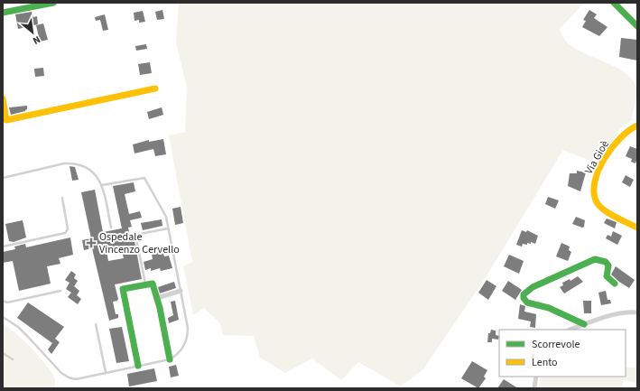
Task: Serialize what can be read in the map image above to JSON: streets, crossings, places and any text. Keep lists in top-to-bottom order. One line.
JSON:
{"streets":{"street":["Via Gioè"]},"places":{"health":["Ospedale Vincenzo Cervello"]},"legend":["Scorrevole","Lento"],"north":"bottom right"}
